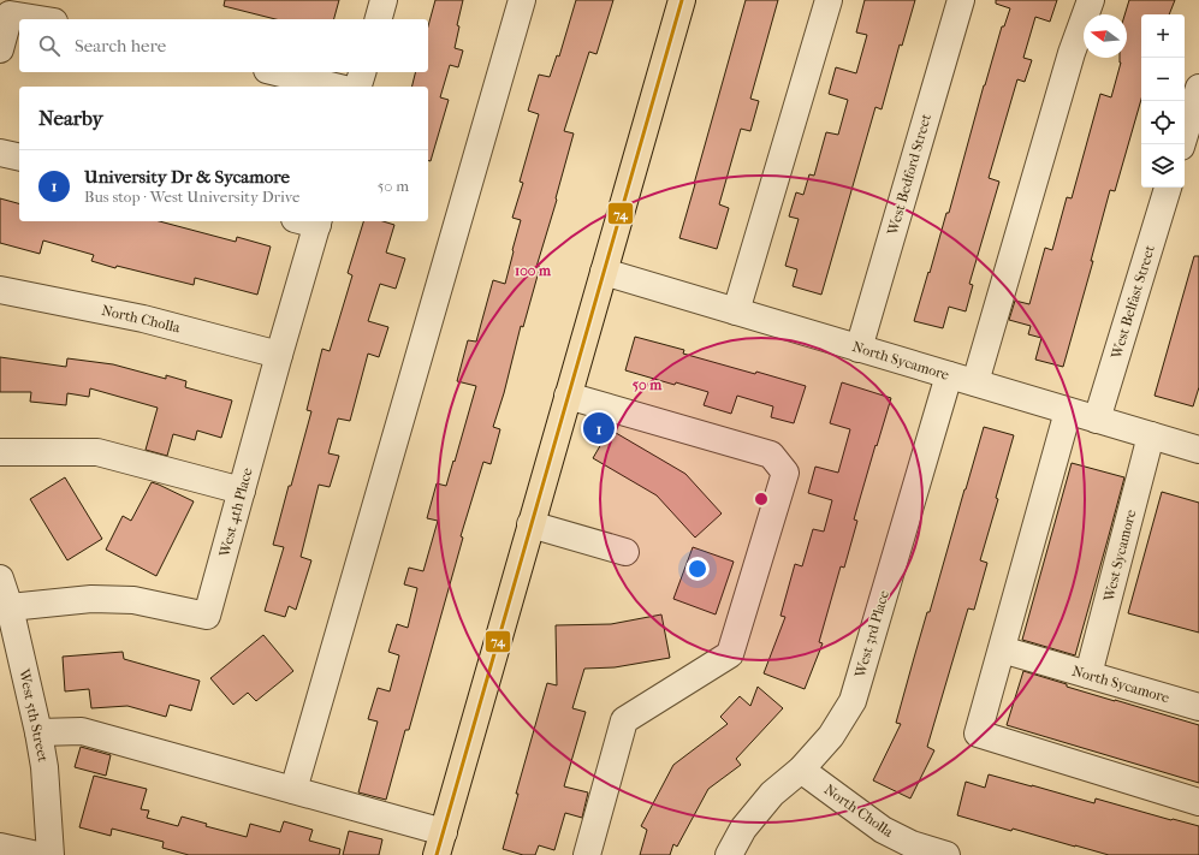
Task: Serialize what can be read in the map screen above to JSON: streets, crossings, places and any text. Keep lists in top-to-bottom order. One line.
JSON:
{"streets":{"street":["West Bedford Street","West Belfast Street","North Cholla","North Sycamore","West 4th Place","West Sycamore","West 3rd Place","West 5th Street"]},"crossings":[["West Bedford Street","North Sycamore"],["West Belfast Street","North Sycamore"],["North Cholla","West 4th Place"],["North Cholla","West 3rd Place"],["North Sycamore","West Sycamore"],["North Sycamore","West 3rd Place"],["West 4th Place","West 5th Street"]],"lines":["transit line 74"],"north":"left","page":{"map_buttons":["+","−"],"search":"Search here","heading":"Nearby","list":[{"mark":"1","name":"University Dr & Sycamore","note":"Bus stop · West University Drive","value":"50 m"}],"pins":"1"},"rings":["100 m","50 m"]}
